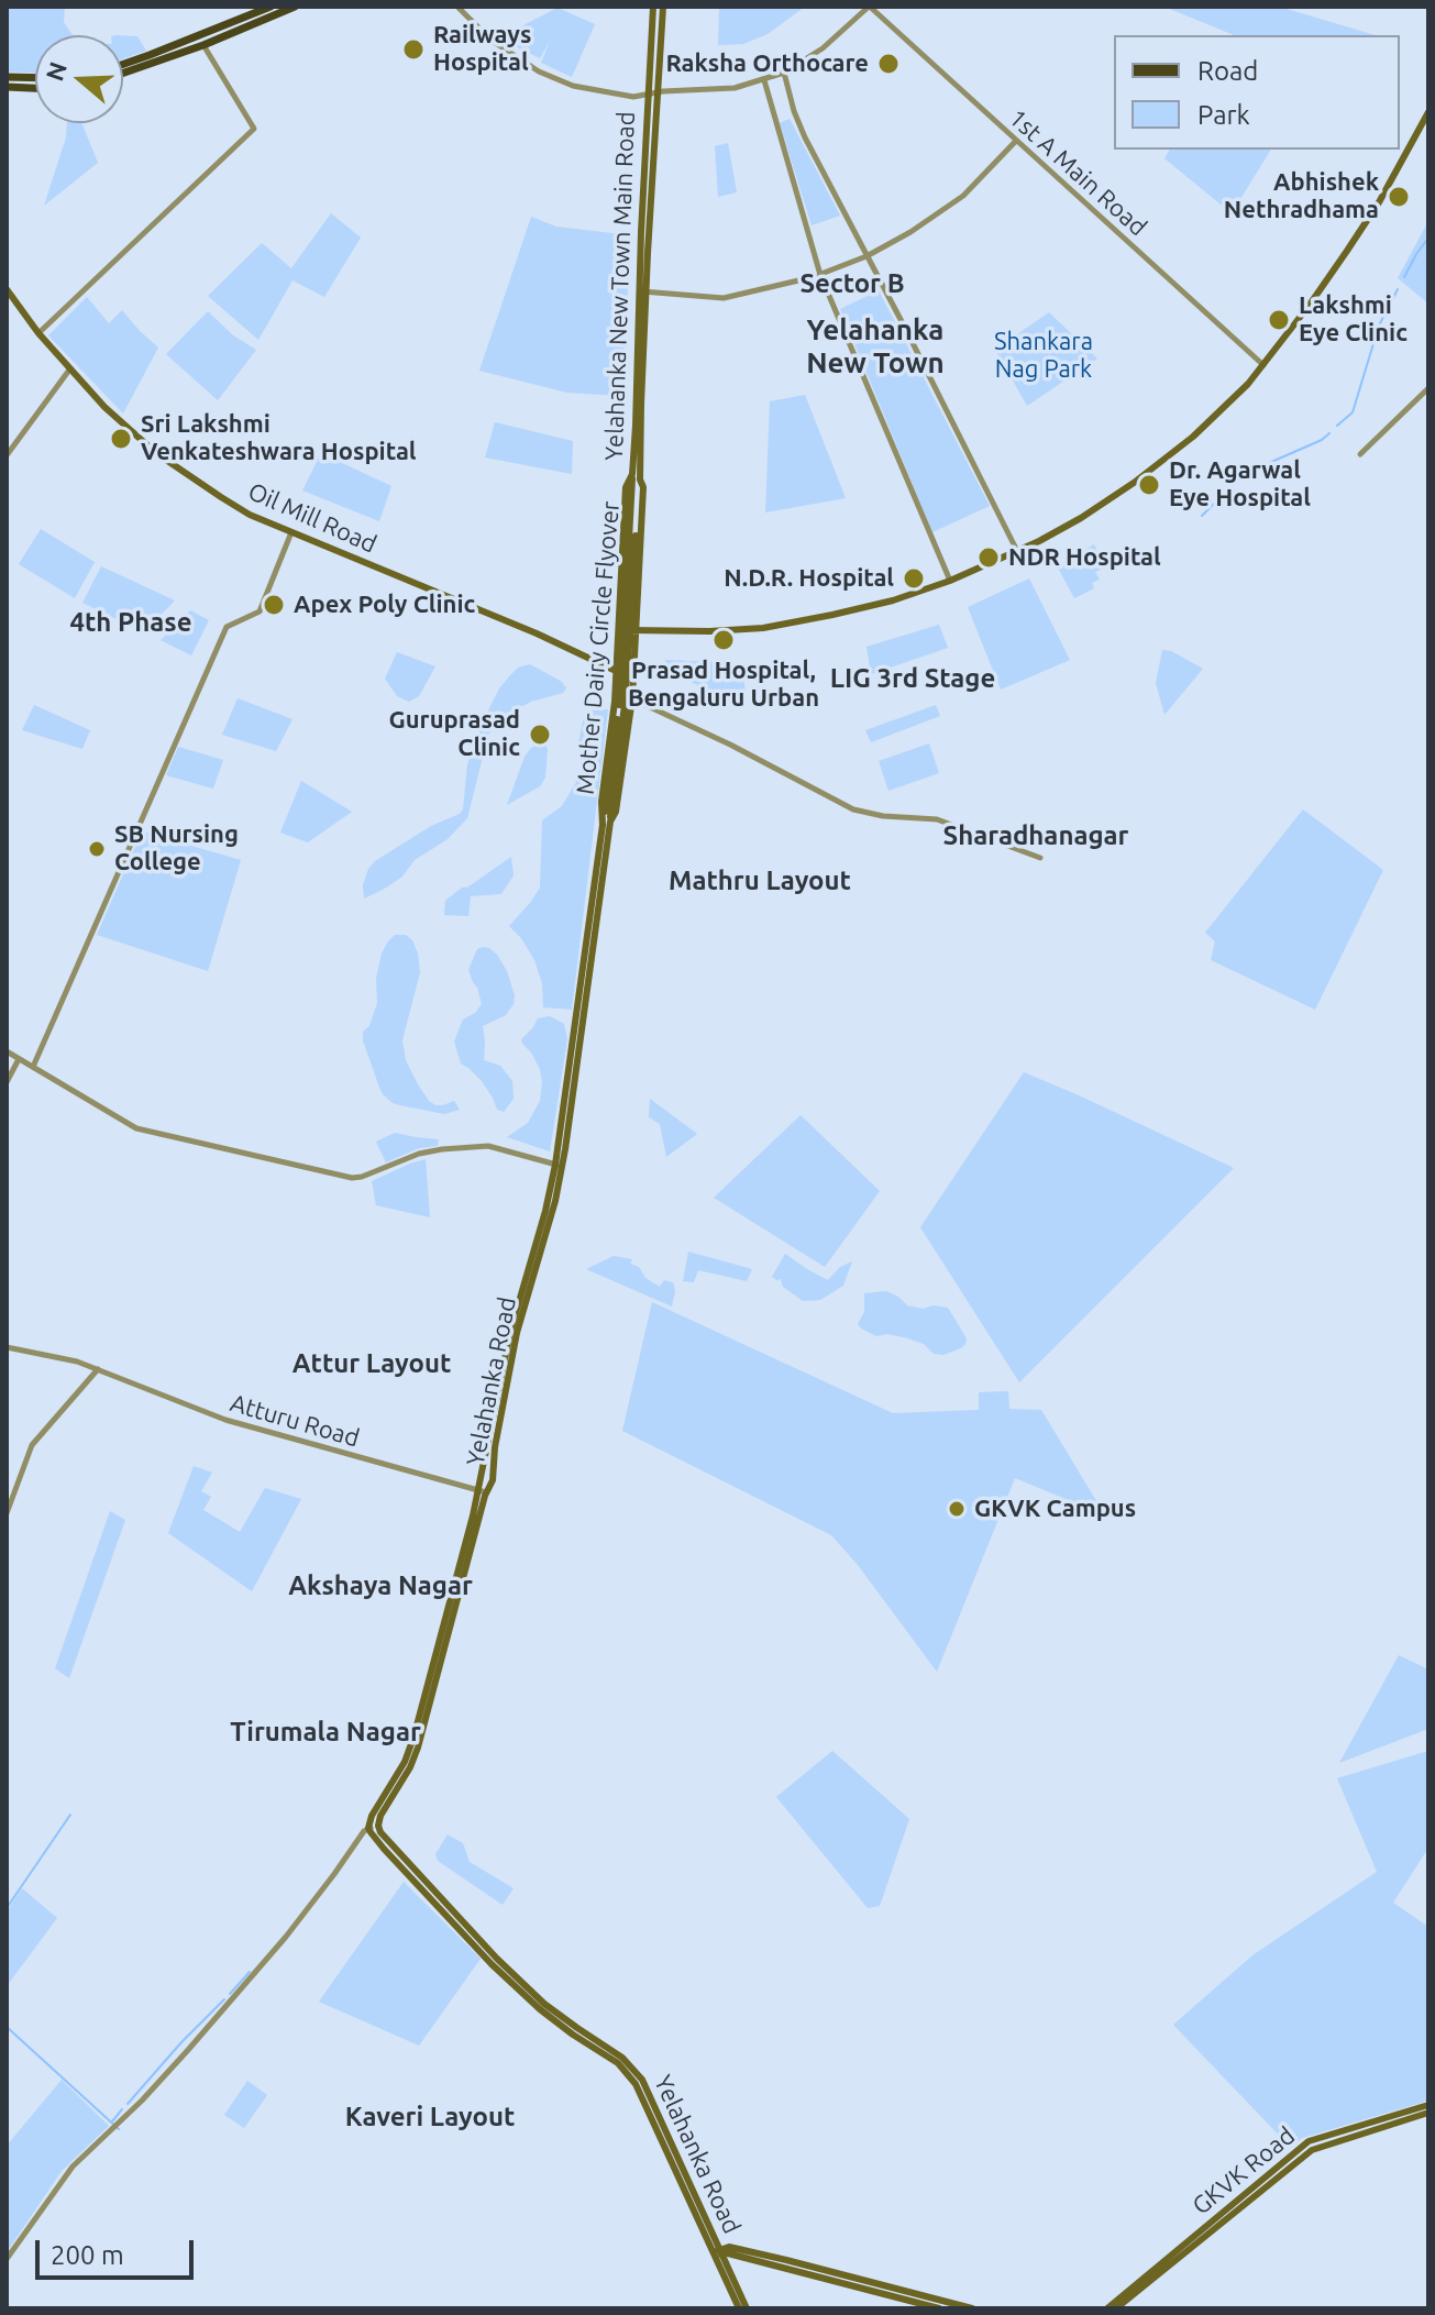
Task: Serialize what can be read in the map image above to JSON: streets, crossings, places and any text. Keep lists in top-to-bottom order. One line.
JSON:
{"streets":{"main road":["Yelahanka New Town Main Road","Oil Mill Road","Mother Dairy Circle Flyover","Yelahanka Road","GKVK Road"],"street":["1st A Main Road","Atturu Road"]},"crossings":[["Yelahanka New Town Main Road","Oil Mill Road"],["Yelahanka New Town Main Road","Mother Dairy Circle Flyover"],["Yelahanka New Town Main Road","Yelahanka Road"],["Mother Dairy Circle Flyover","Yelahanka Road"],["Yelahanka Road","Atturu Road"]],"districts":["Sector B","Yelahanka New Town","4th Phase","LIG 3rd Stage","Sharadhanagar","Mathru Layout","Attur Layout","Akshaya Nagar","Tirumala Nagar","Kaveri Layout"],"parks":["Shankara Nag Park"],"places":["Railways Hospital","Raksha Orthocare","Abhishek Nethradhama","Lakshmi Eye Clinic","Sri Lakshmi Venkateshwara Hospital","Dr. Agarwal Eye Hospital","NDR Hospital","N.D.R. Hospital","Apex Poly Clinic","Prasad Hospital, Bengaluru Urban","Guruprasad Clinic","SB Nursing College","GKVK Campus"],"legend":["Road","Park"],"scale_bar":"200 m","north":"left"}
